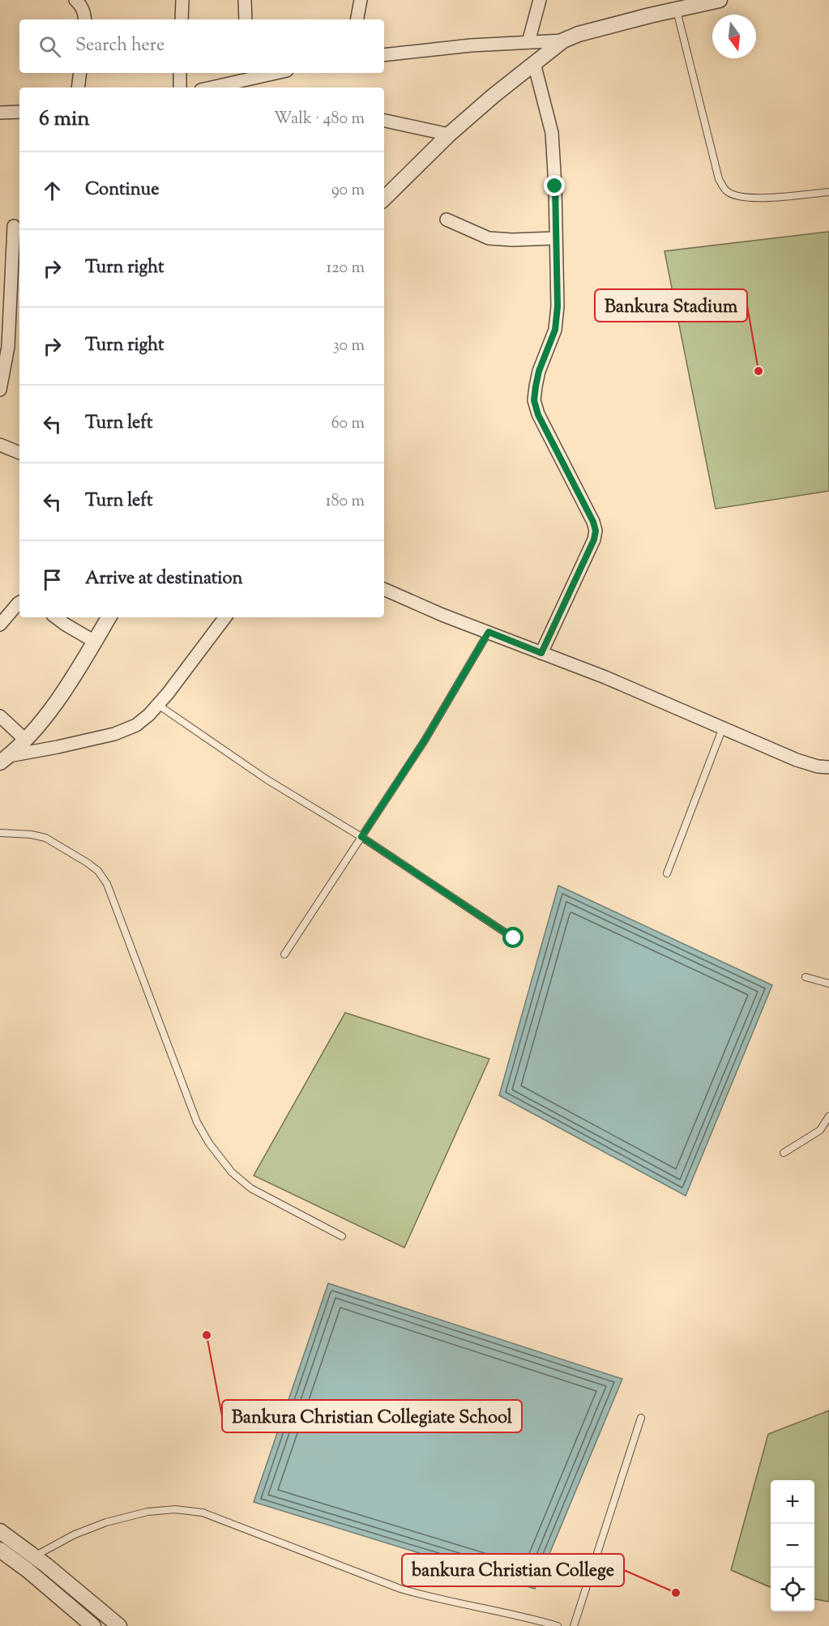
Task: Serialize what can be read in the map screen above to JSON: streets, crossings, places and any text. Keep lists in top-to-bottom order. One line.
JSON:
{"places":["Bankura Stadium","Bankura Christian Collegiate School","bankura Christian College"],"north":"bottom","page":{"search":"Search here","heading":["6 min","Walk · 480 m"],"list":[["Continue","90 m"],["Turn right","120 m"],["Turn right","30 m"],["Turn left","60 m"],["Turn left","180 m"],"Arrive at destination"],"map_buttons":["+","−"]}}
